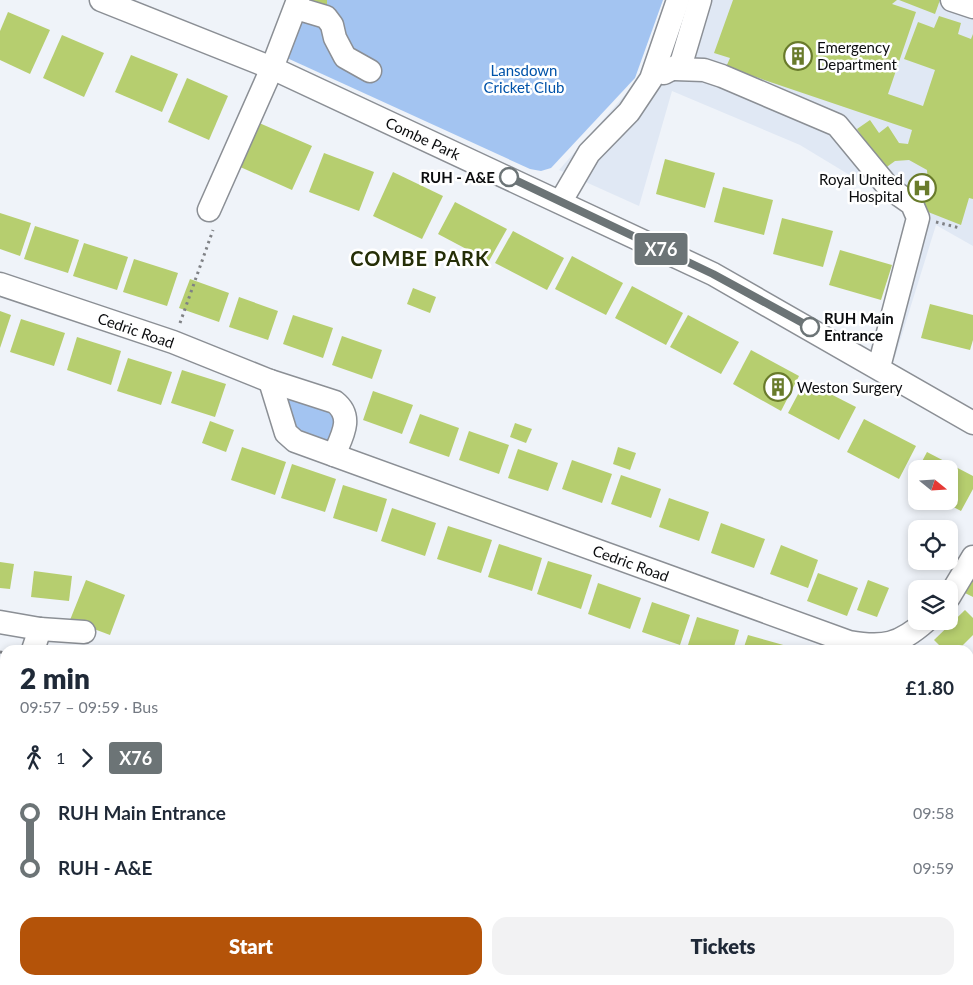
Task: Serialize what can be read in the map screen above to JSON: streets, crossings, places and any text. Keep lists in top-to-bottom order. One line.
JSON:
{"streets":{"street":["Combe Park","Cedric Road"]},"districts":["COMBE PARK"],"parks":["Lansdown Cricket Club"],"places":{"building":["Emergency Department","Weston Surgery"],"other":["RUH - A&E","RUH Main Entrance"],"hospital":["Royal United Hospital"]},"lines":["bus line X76"],"north":"right","page":{"on_map":"X76","heading":["2 min","09:57 – 09:59 · Bus","£1.80"],"legs":["1","X76"],"list":[{"name":"RUH Main Entrance","value":"09:58"},{"name":"RUH - A&E","value":"09:59"}],"buttons":["Start","Tickets"]}}
